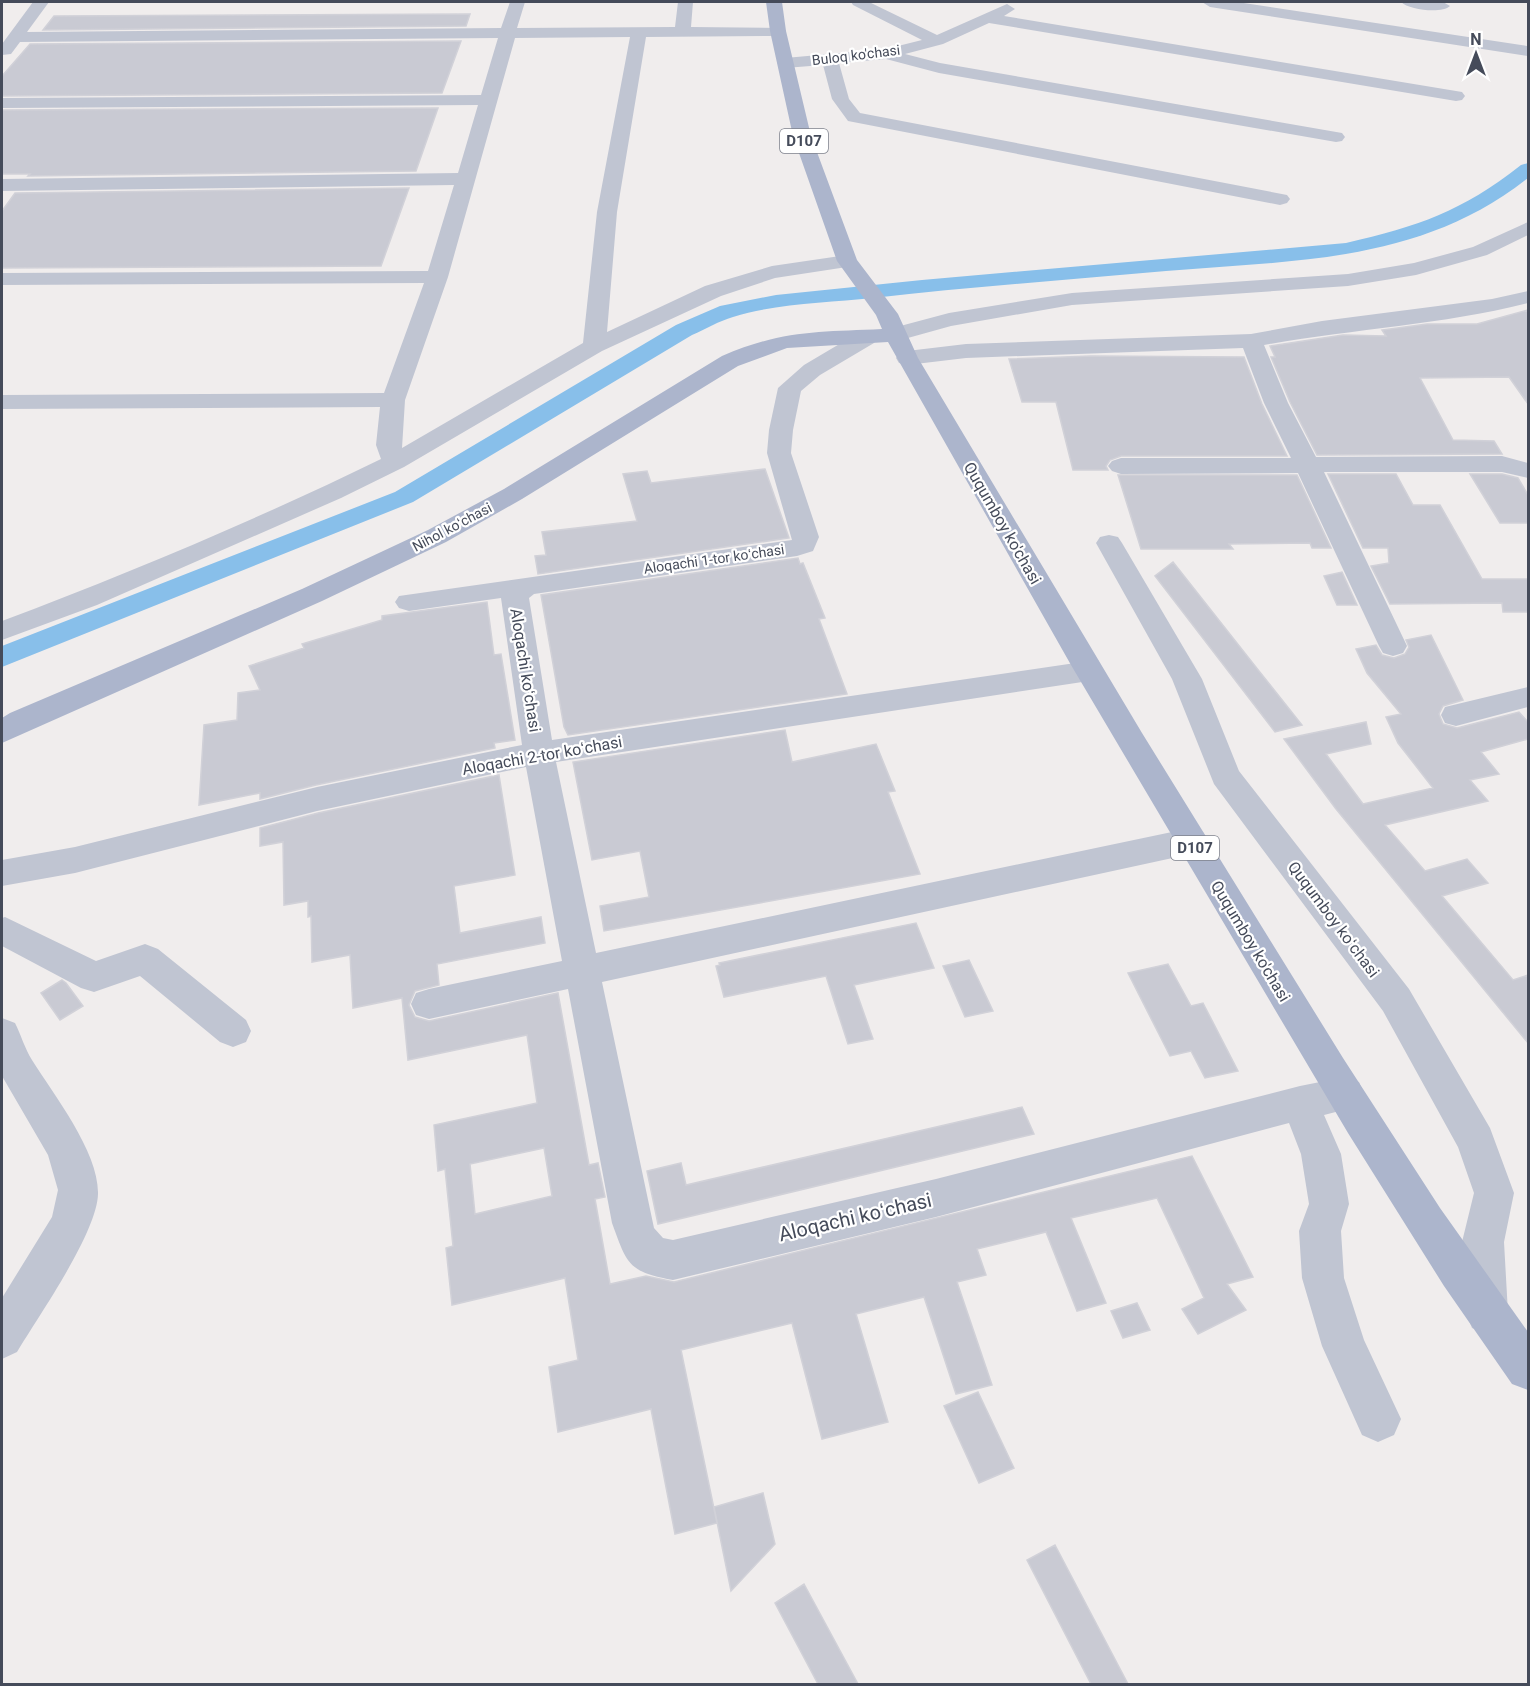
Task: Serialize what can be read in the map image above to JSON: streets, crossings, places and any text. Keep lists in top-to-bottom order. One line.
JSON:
{"streets":{"main road":["D107","Ququmboy ko'chasi","Nihol koʻchasi"],"street":["Buloq ko'chasi","Aloqachi 1-tor koʻchasi","Aloqachi koʻchasi","Aloqachi 2-tor koʻchasi","Ququmboy koʻchasi"]},"crossings":[["Buloq ko'chasi","D107"],["D107","Ququmboy ko'chasi"],["D107","Nihol koʻchasi"],["D107","Aloqachi 1-tor koʻchasi"],["Ququmboy ko'chasi","Nihol koʻchasi"],["Ququmboy ko'chasi","Aloqachi 1-tor koʻchasi"],["Ququmboy ko'chasi","Aloqachi koʻchasi"],["Ququmboy ko'chasi","Aloqachi 2-tor koʻchasi"],["Ququmboy ko'chasi","Ququmboy koʻchasi"],["Nihol koʻchasi","Aloqachi 1-tor koʻchasi"],["Aloqachi 1-tor koʻchasi","Aloqachi koʻchasi"],["Aloqachi koʻchasi","Aloqachi 2-tor koʻchasi"]],"north":"top"}
